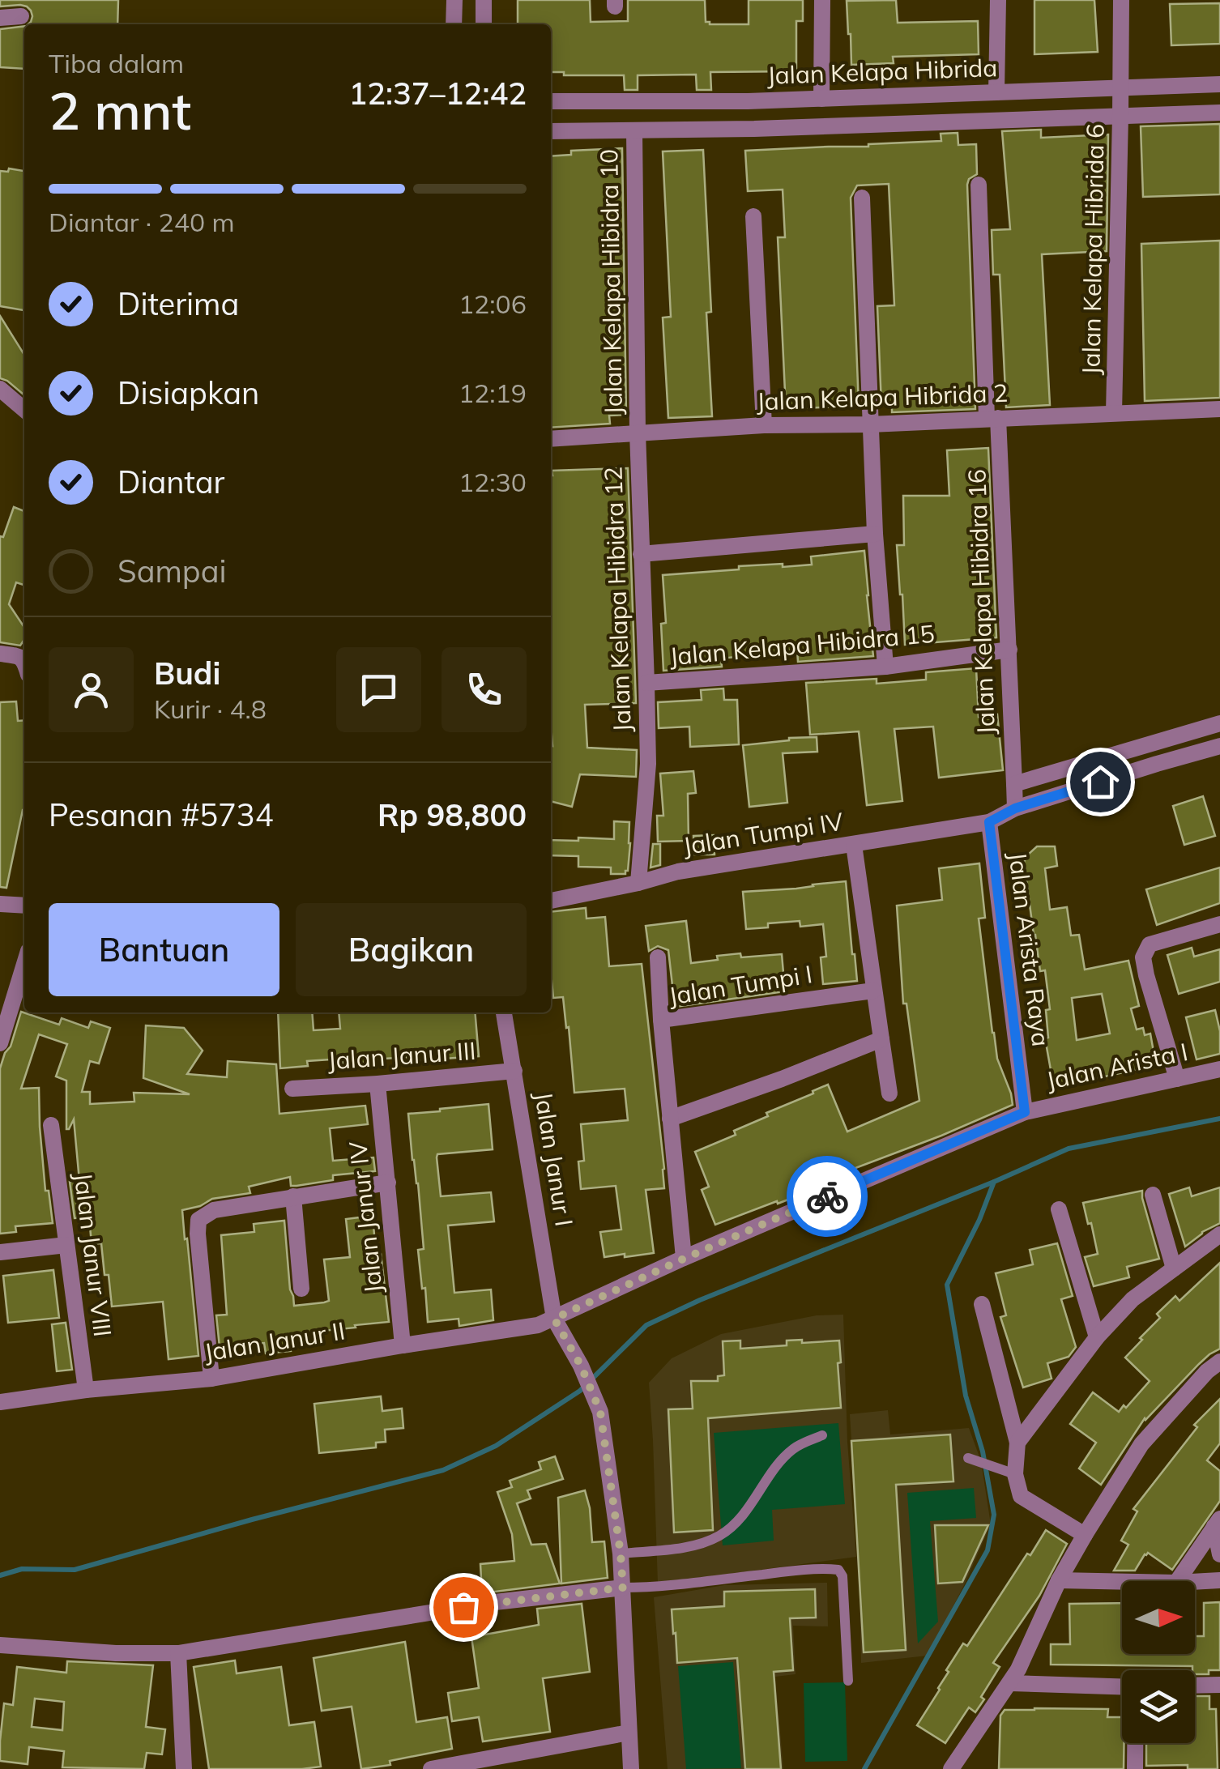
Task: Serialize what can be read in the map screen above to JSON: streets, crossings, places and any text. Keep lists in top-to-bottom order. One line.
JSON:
{"streets":{"street":["Jalan Kelapa Hibrida","Jalan Kelapa Hibrida 6","Jalan Kelapa Hibidra 10","Jalan Kelapa Hibrida 2","Jalan Kelapa Hibidra 12","Jalan Kelapa Hibidra 16","Jalan Kelapa Hibidra 15","Jalan Tumpi IV","Jalan Arista Raya","Jalan Tumpi I","Jalan Janur III","Jalan Arista I","Jalan Janur I","Jalan Janur IV","Jalan Janur VIII","Jalan Janur II"]},"crossings":[["Jalan Kelapa Hibrida","Jalan Kelapa Hibrida 6"],["Jalan Kelapa Hibrida 6","Jalan Kelapa Hibrida 2"],["Jalan Kelapa Hibidra 10","Jalan Kelapa Hibrida 2"],["Jalan Kelapa Hibidra 10","Jalan Kelapa Hibidra 12"],["Jalan Kelapa Hibrida 2","Jalan Kelapa Hibidra 12"],["Jalan Kelapa Hibrida 2","Jalan Kelapa Hibidra 16"],["Jalan Kelapa Hibidra 12","Jalan Kelapa Hibidra 15"],["Jalan Kelapa Hibidra 12","Jalan Tumpi IV"],["Jalan Kelapa Hibidra 16","Jalan Kelapa Hibidra 15"],["Jalan Tumpi IV","Jalan Arista Raya"],["Jalan Arista Raya","Jalan Arista I"],["Jalan Tumpi I","Jalan Arista I"],["Jalan Tumpi I","Jalan Janur II"],["Jalan Janur III","Jalan Janur I"],["Jalan Janur III","Jalan Janur IV"],["Jalan Arista I","Jalan Janur II"],["Jalan Janur I","Jalan Janur II"],["Jalan Janur IV","Jalan Janur II"],["Jalan Janur VIII","Jalan Janur II"]],"north":"right","page":{"heading":["2 mnt","Tiba dalam","12:37–12:42"],"panel":["Budi","Kurir · 4.8","Pesanan #5734","Rp 98,800"],"bar":"Diantar · 240 m","list":[["Diterima","12:06"],["Disiapkan","12:19"],["Diantar","12:30"],"Sampai"],"buttons":["Bantuan","Bagikan"]}}
